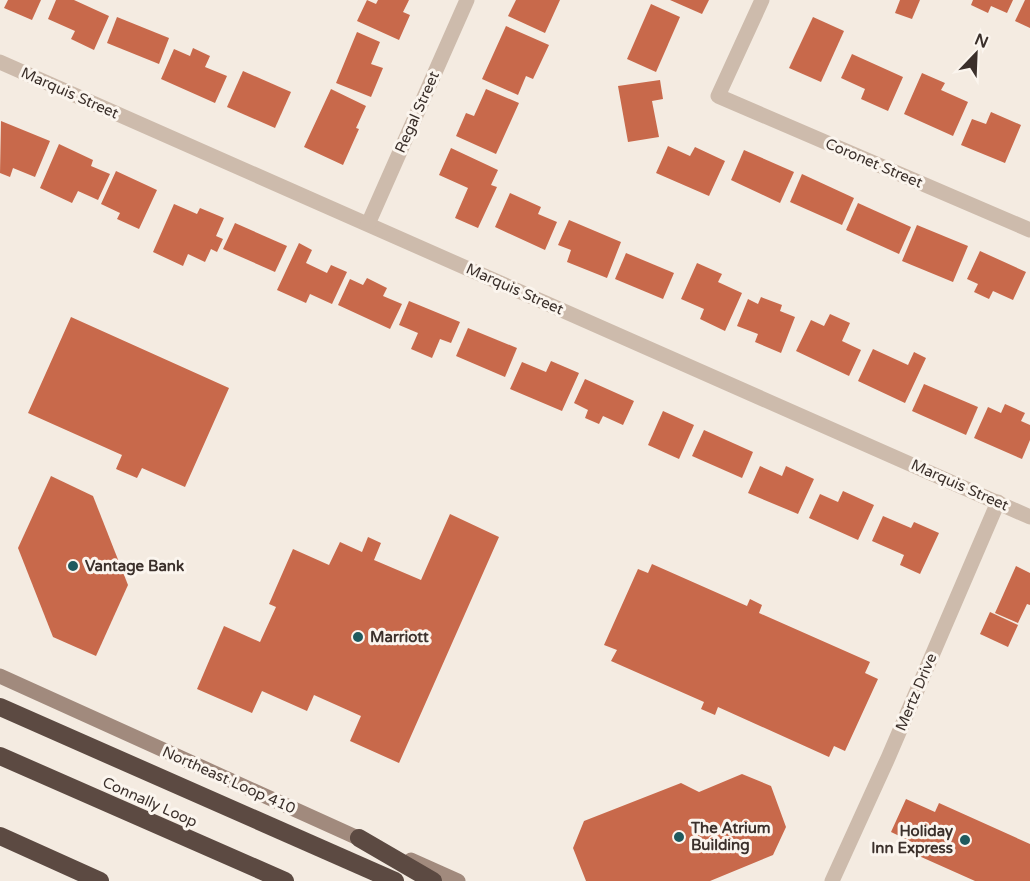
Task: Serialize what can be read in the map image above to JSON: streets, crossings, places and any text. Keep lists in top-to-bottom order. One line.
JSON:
{"streets":{"highway":["Connally Loop"],"main road":["Northeast Loop 410"],"street":["Marquis Street","Regal Street","Coronet Street","Mertz Drive"]},"crossings":[["Marquis Street","Regal Street"],["Marquis Street","Mertz Drive"]],"places":["Vantage Bank","Marriott","The Atrium Building","Holiday Inn Express"],"north":"top right"}
